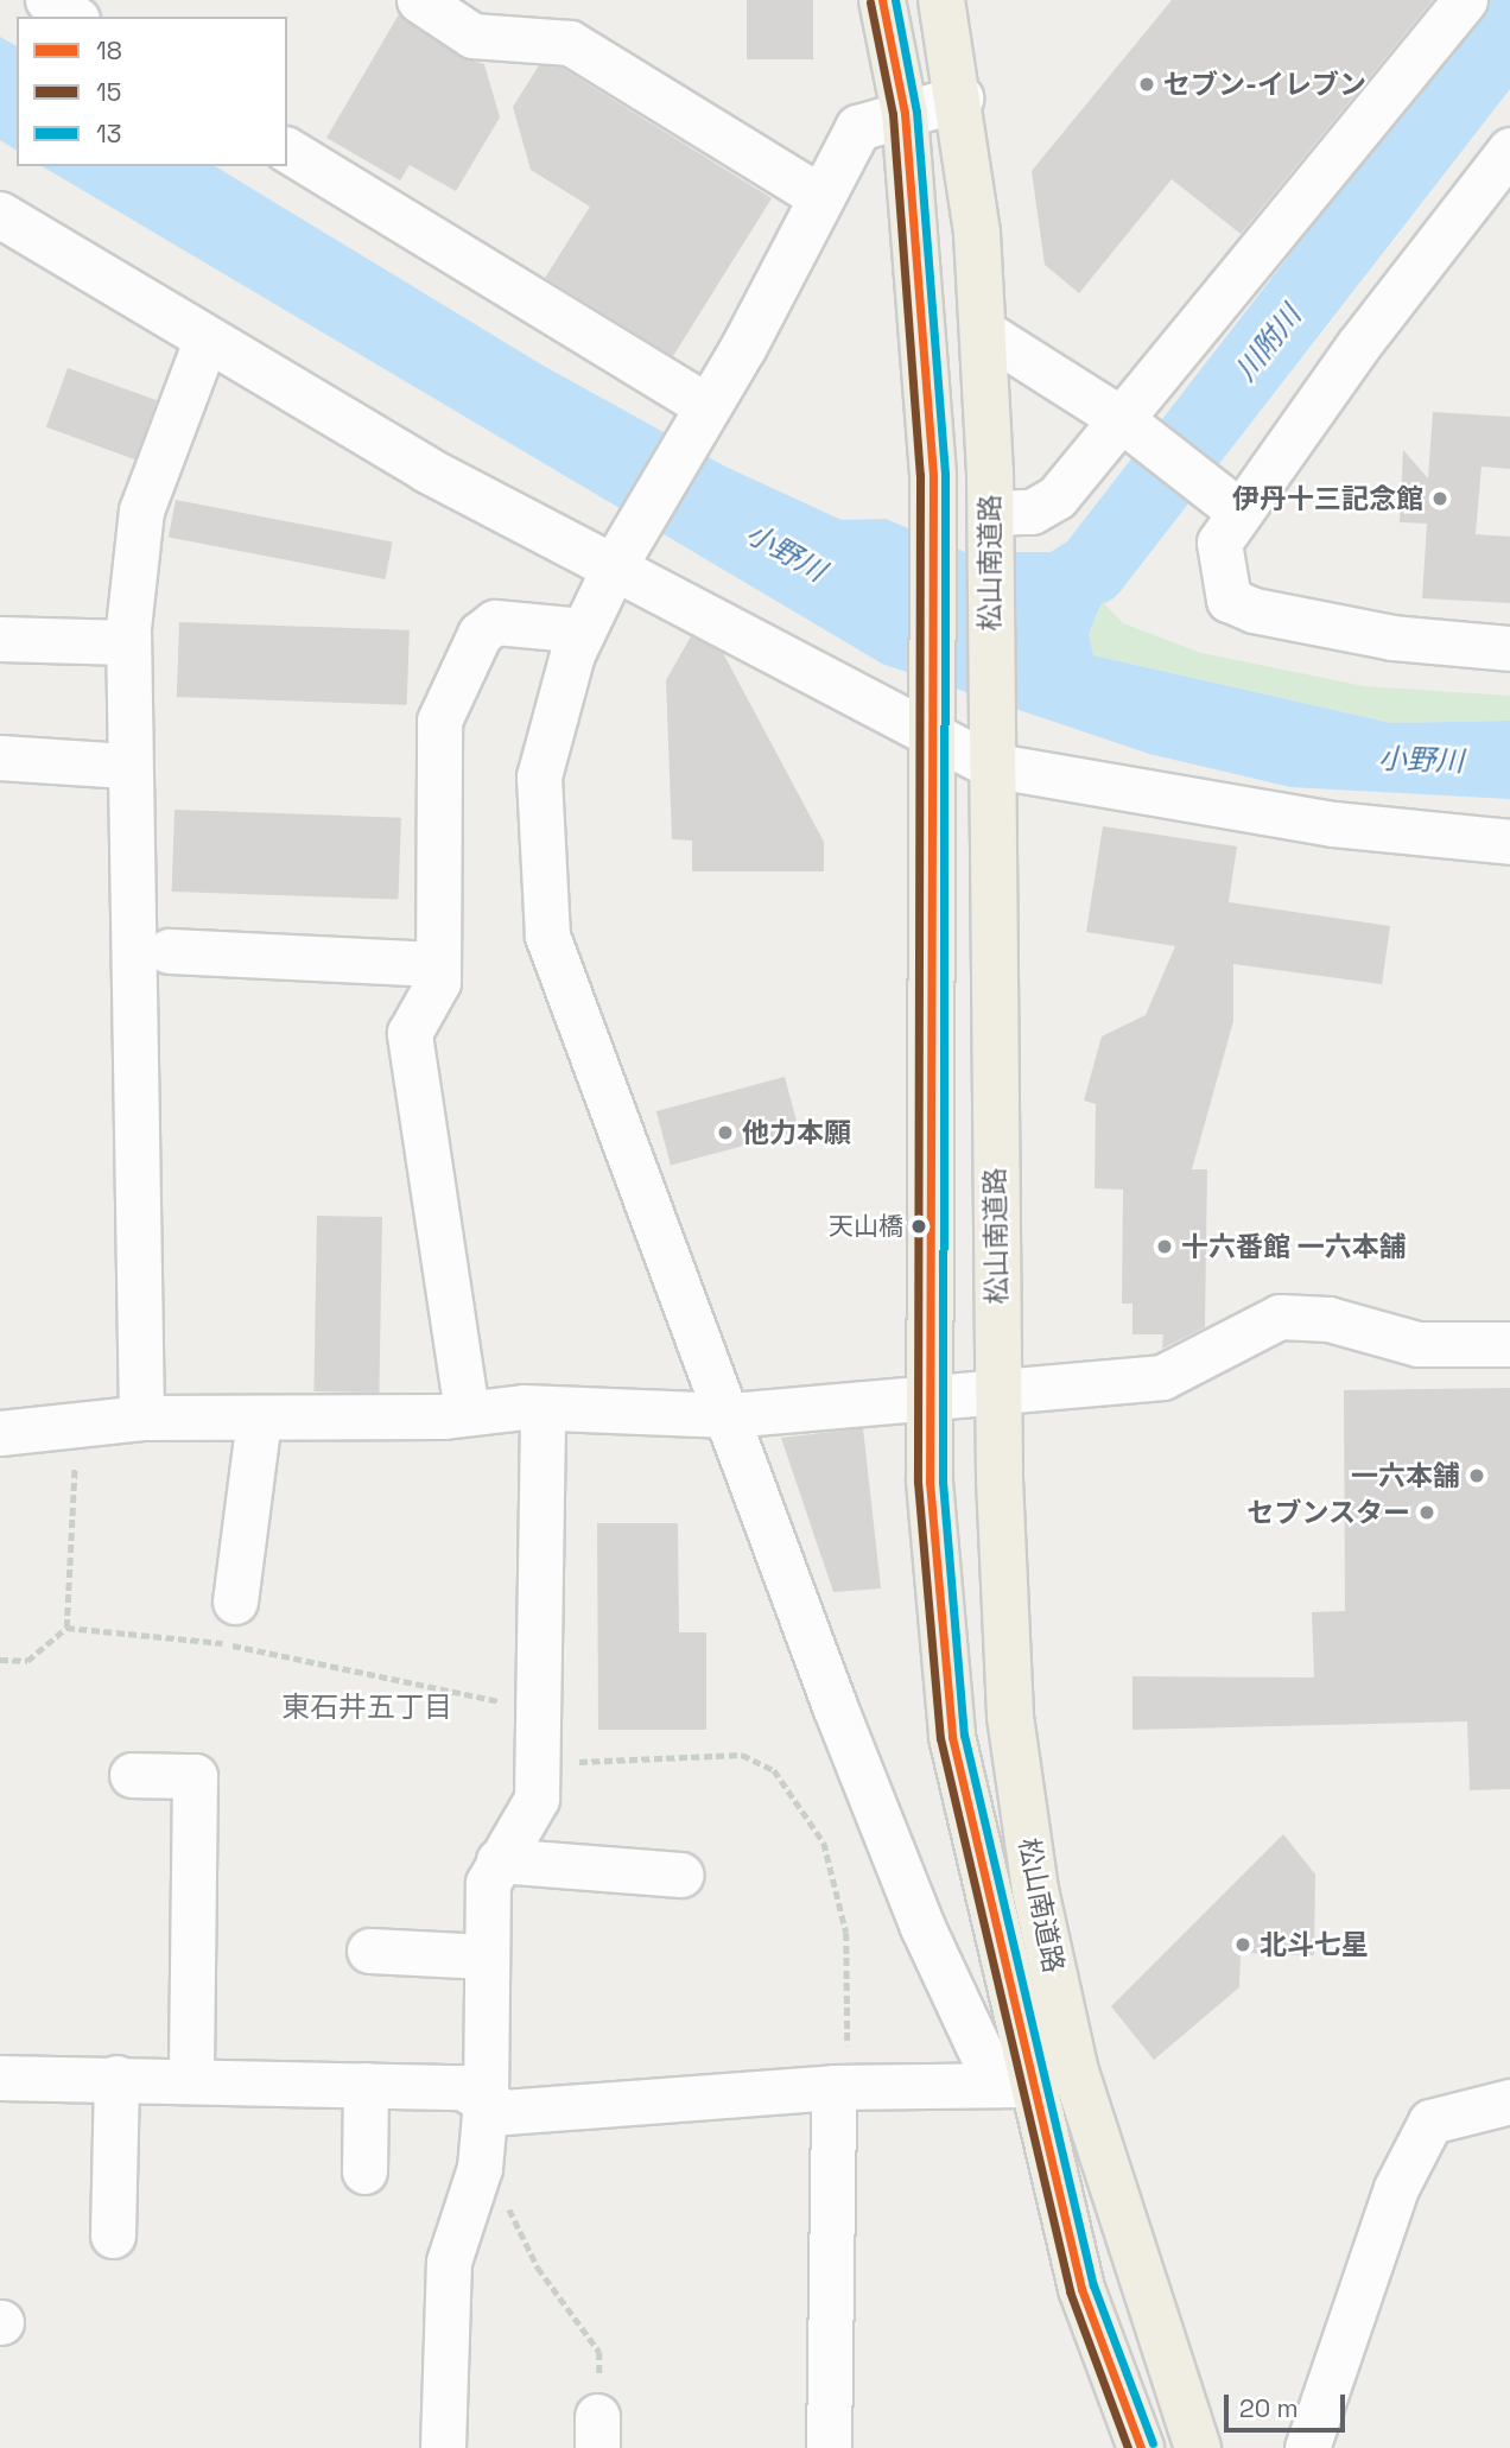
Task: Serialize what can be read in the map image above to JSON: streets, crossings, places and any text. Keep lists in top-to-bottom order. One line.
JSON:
{"streets":{"highway":["松山南道路"]},"districts":["東石井五丁目"],"water":["川附川","小野川"],"places":["セブン-イレブン","伊丹十三記念館","他力本願","天山橋","十六番館 一六本舗","一六本舗","セブンスター","北斗七星"],"lines":["transit line 18","transit line 13","transit line 15"],"legend":["18","15","13"],"scale_bar":"20 m"}
